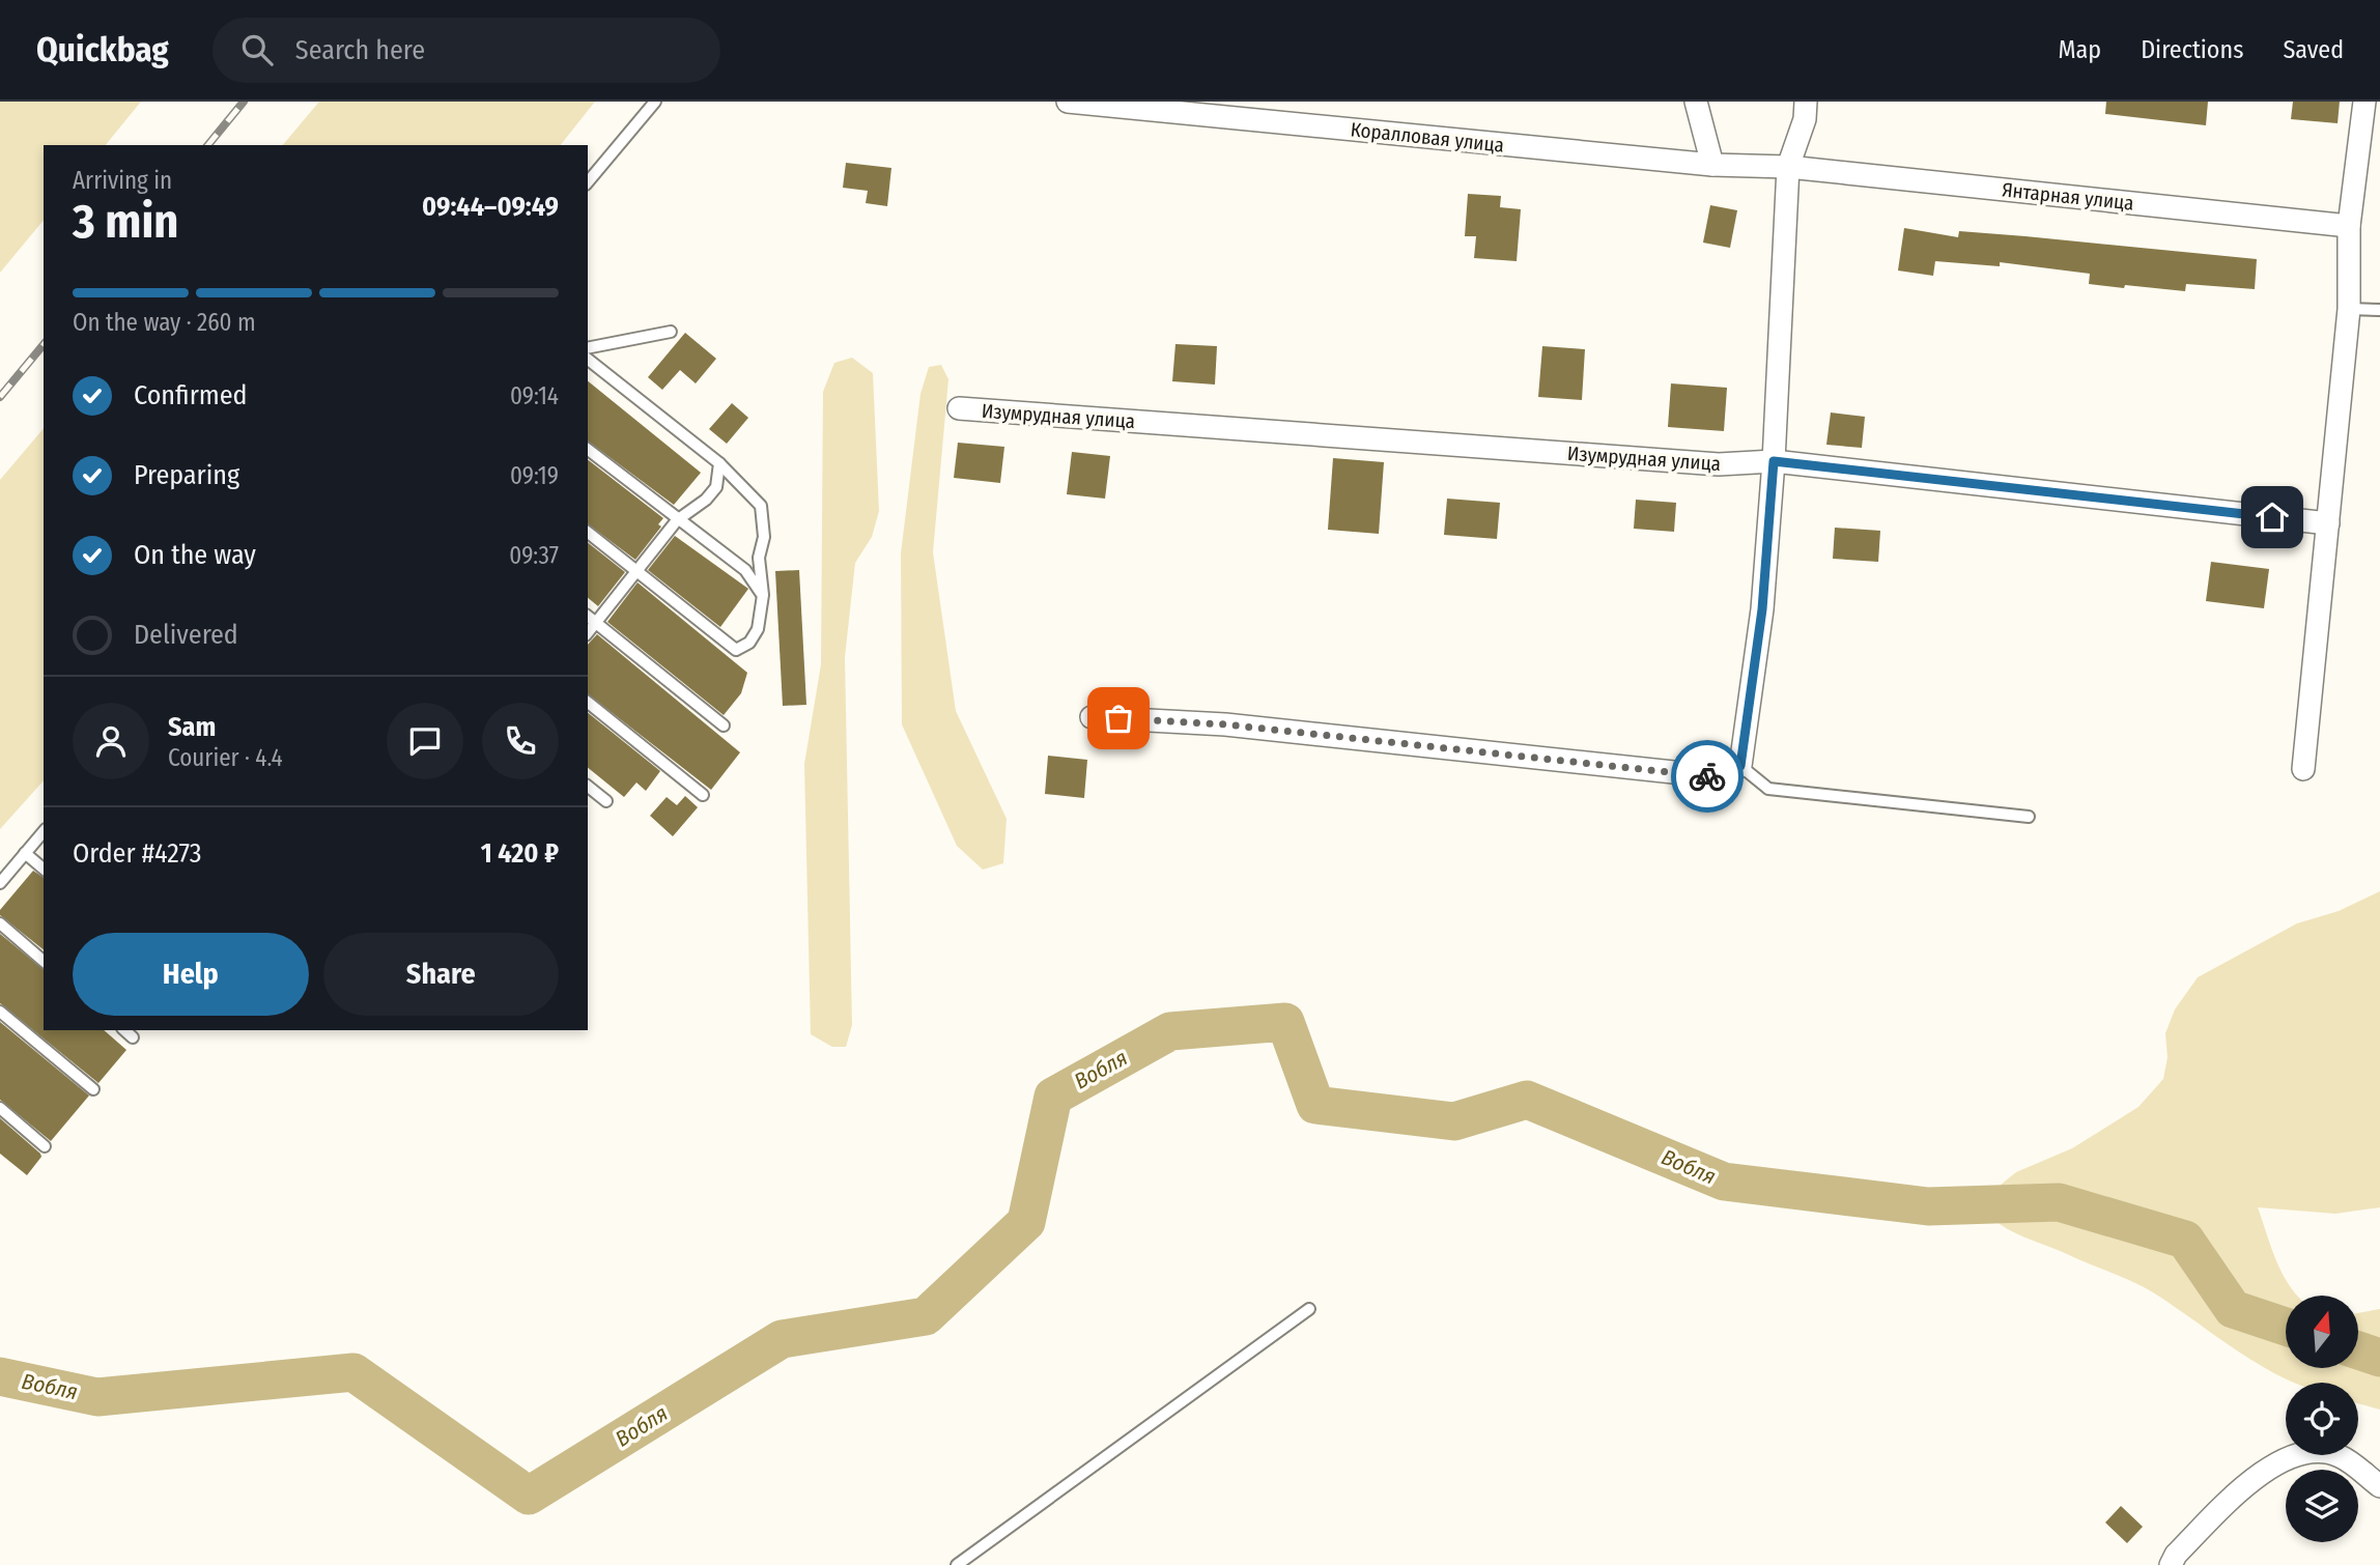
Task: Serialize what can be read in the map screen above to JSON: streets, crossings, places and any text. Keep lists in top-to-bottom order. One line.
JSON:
{"streets":{"street":["Коралловая улица","Янтарная улица","Изумрудная улица"]},"crossings":[["Коралловая улица","Янтарная улица"]],"water":["Вобля"],"north":"top","page":{"header":"Quickbag","search":"Search here","nav":["Map","Directions","Saved"],"heading":["3 min","Arriving in","09:44–09:49"],"panel":["Sam","Courier · 4.4","Order #4273","1 420 ₽"],"bar":"On the way · 260 m","list":[["Confirmed","09:14"],["Preparing","09:19"],["On the way","09:37"],"Delivered"],"buttons":["Help","Share"]}}
